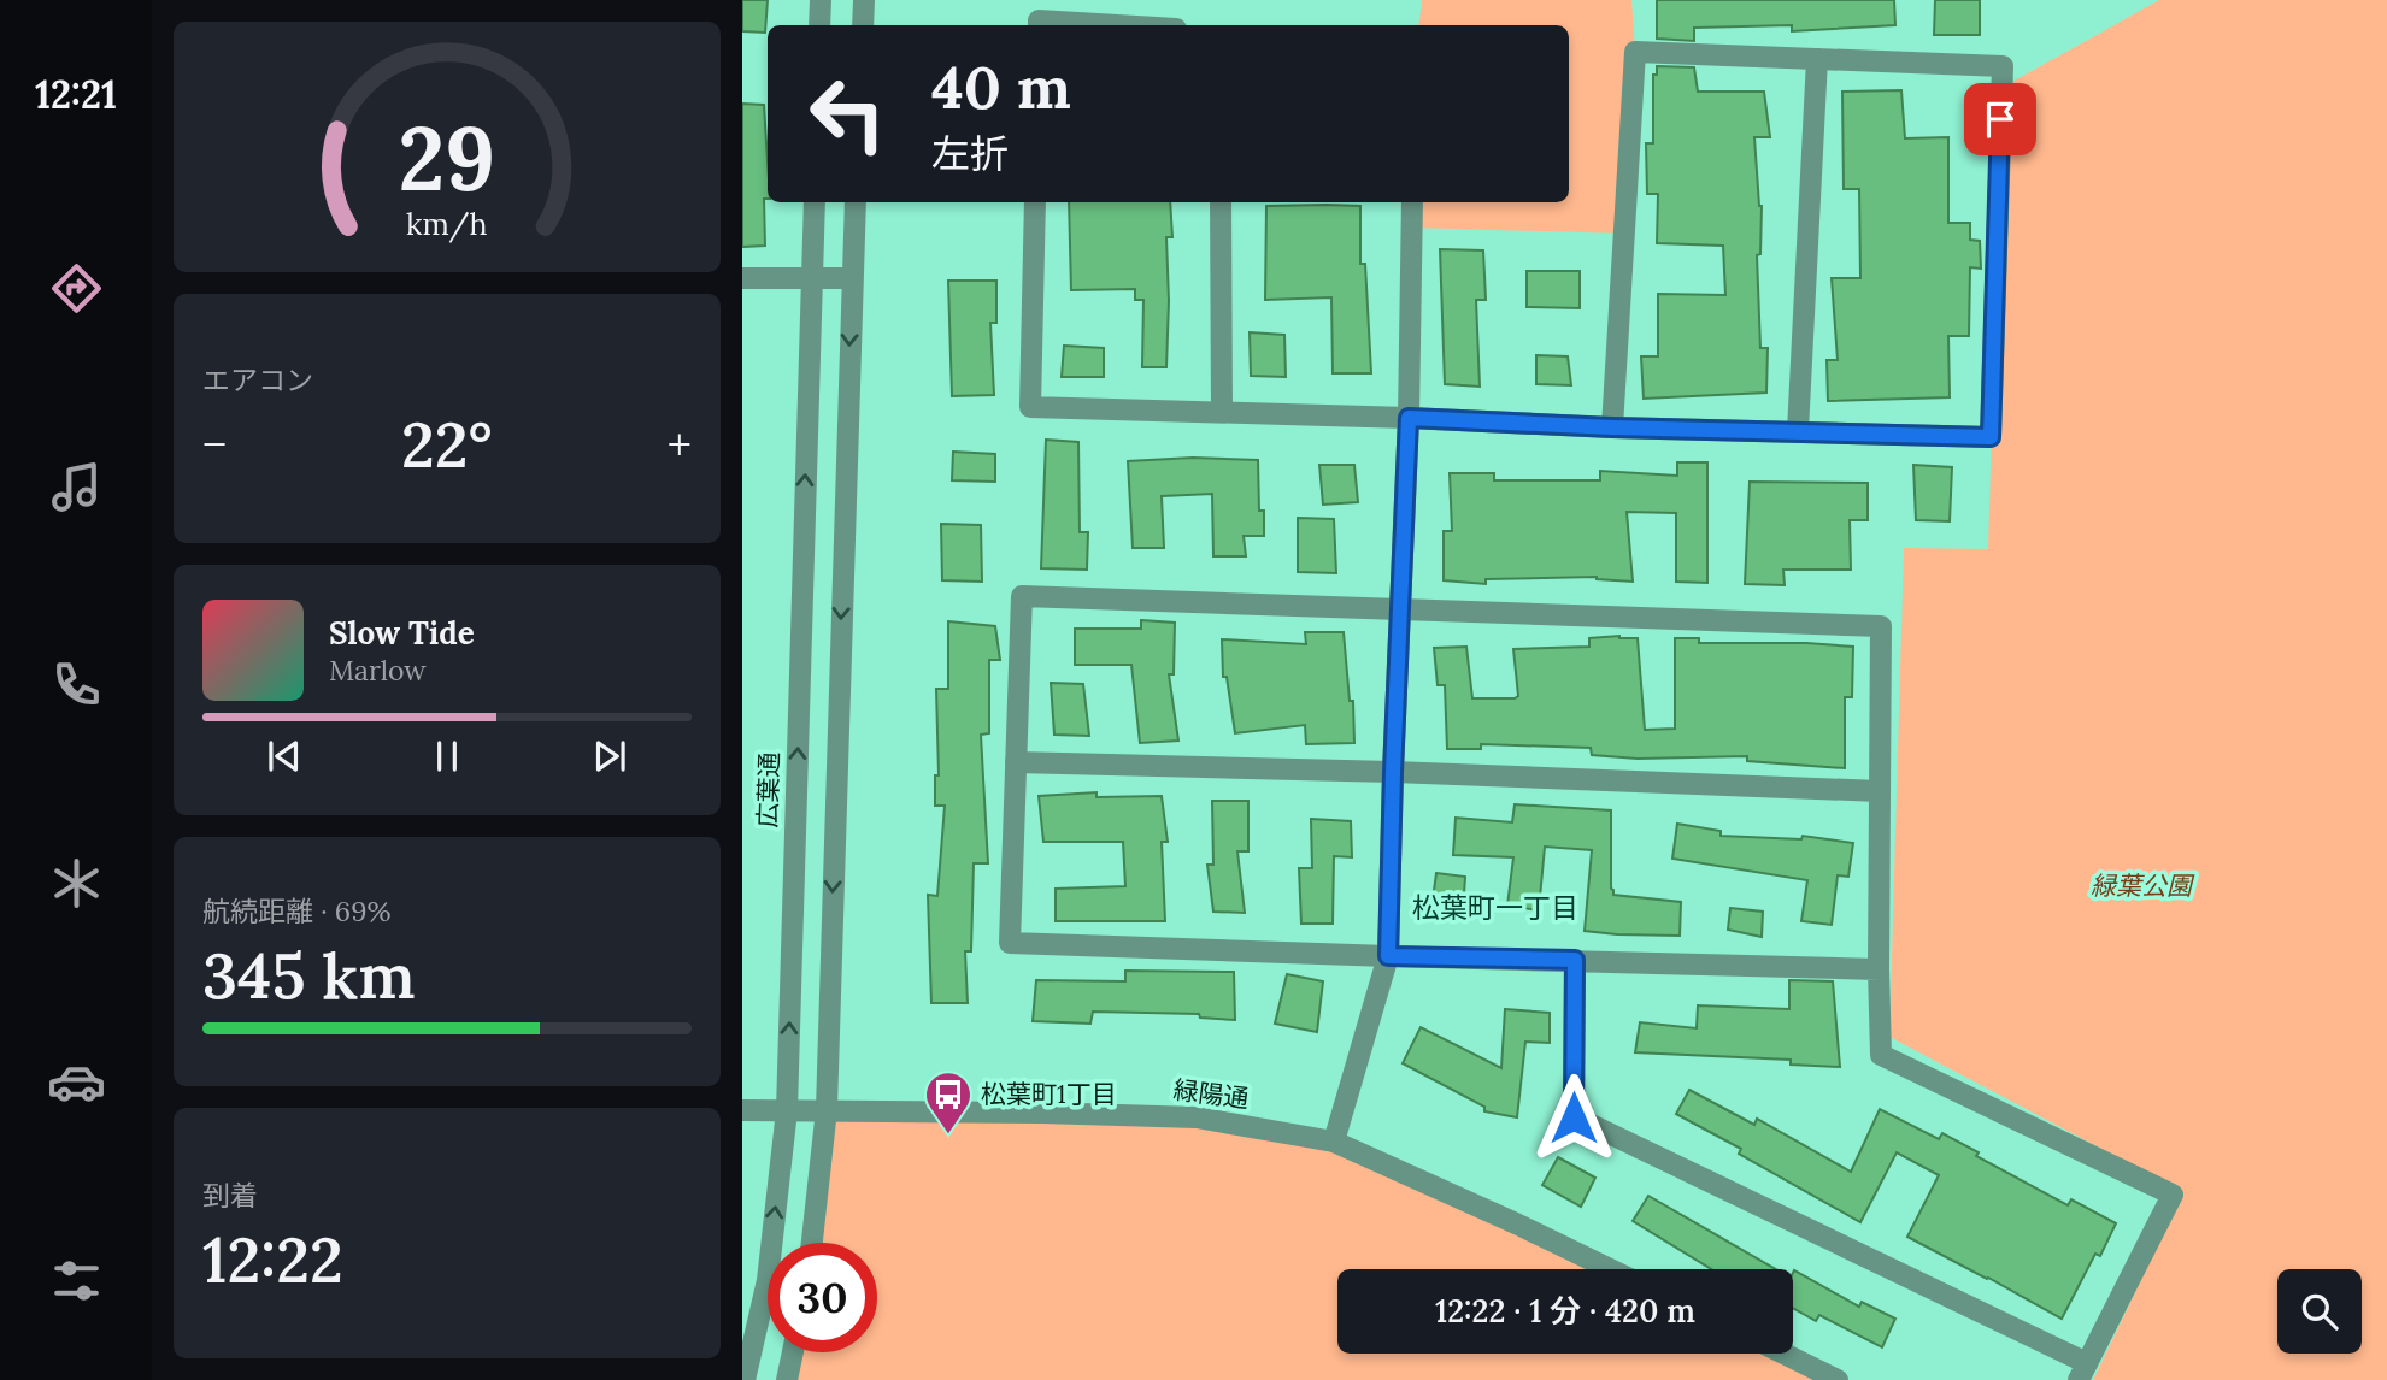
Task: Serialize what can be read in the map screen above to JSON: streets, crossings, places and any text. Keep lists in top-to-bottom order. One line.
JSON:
{"streets":{"street":["広葉通","緑陽通"]},"crossings":[["広葉通","緑陽通"]],"districts":["松葉町一丁目"],"parks":["緑葉公園"],"places":{"bus stop":["松葉町1丁目"]},"page":{"tabs":"12:21","turn":["40 m","左折"],"tile":["エアコン",["航続距離 · 69%","345 km"],["到着","12:22"]],"heat":["−","22°","+"],"song":["Slow Tide","Marlow"],"limit":"30","trip":"12:22 · 1 分 · 420 m","gauge":["29","km/h"]}}
